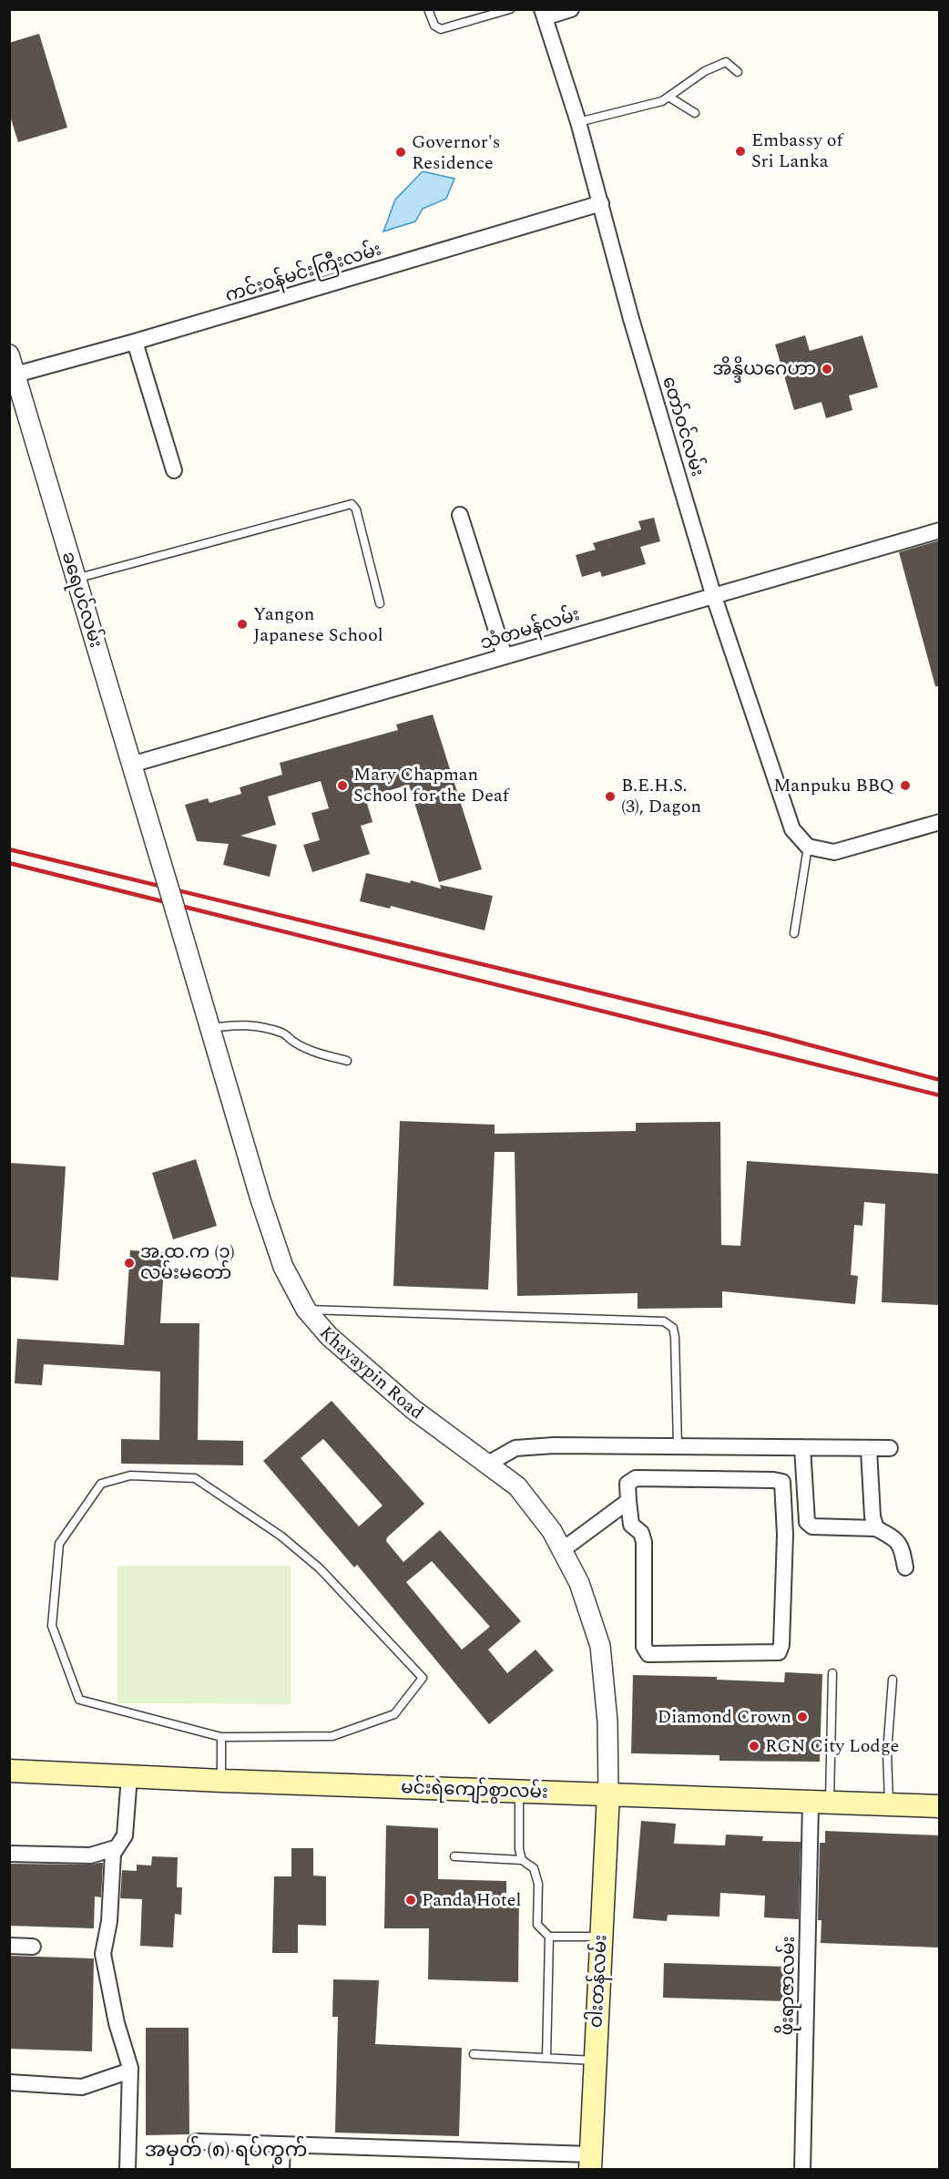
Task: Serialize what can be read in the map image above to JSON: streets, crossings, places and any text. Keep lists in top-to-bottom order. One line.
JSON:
{"streets":{"main road":["မင်းရဲကျော်စွာလမ်း","ဝါးတန်လမ်း"],"street":["ကင်းဝန်မင်းကြီးလမ်း","တော်ဝင်လမ်း","ခရေပင်လမ်း","သံတမန်လမ်း","Khayaypin Road","ဖိုးရာဇာလမ်း"]},"crossings":[["ကင်းဝန်မင်းကြီးလမ်း","တော်ဝင်လမ်း"],["ကင်းဝန်မင်းကြီးလမ်း","ခရေပင်လမ်း"],["တော်ဝင်လမ်း","သံတမန်လမ်း"],["ခရေပင်လမ်း","သံတမန်လမ်း"],["ခရေပင်လမ်း","Khayaypin Road"],["Khayaypin Road","မင်းရဲကျော်စွာလမ်း"],["Khayaypin Road","ဝါးတန်လမ်း"],["မင်းရဲကျော်စွာလမ်း","ဝါးတန်လမ်း"],["မင်းရဲကျော်စွာလမ်း","ဖိုးရာဇာလမ်း"]],"districts":["အမှတ် (၈) ရပ်ကွက်"],"places":["Embassy of Sri Lanka","Governor's Residence","အိန္ဒိယဂေဟာ","Yangon Japanese School","Mary Chapman School for the Deaf","Manpuku BBQ","B.E.H.S. (3), Dagon","အ.ထ.က (၁) လမ်းမတော်","Diamond Crown","RGN City Lodge","Panda Hotel"]}
